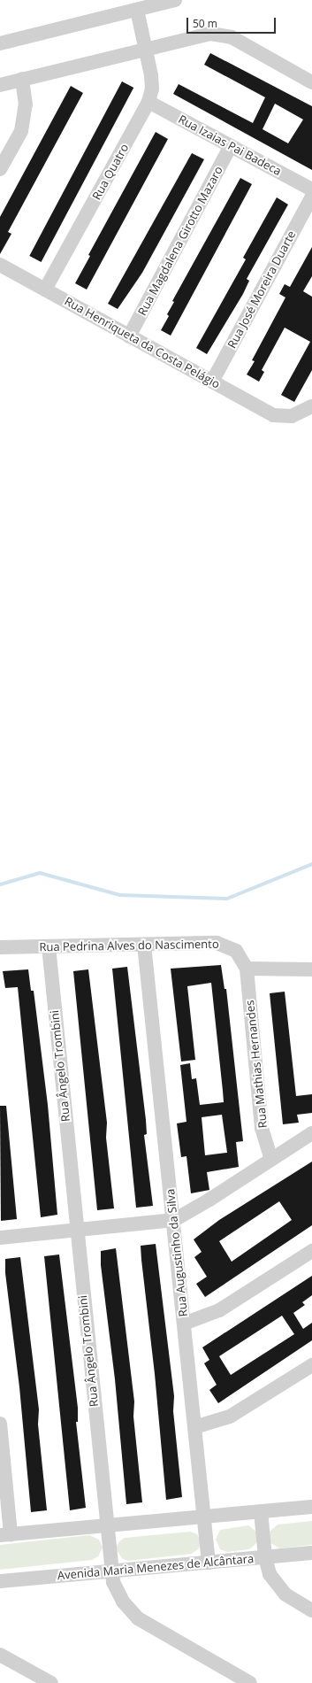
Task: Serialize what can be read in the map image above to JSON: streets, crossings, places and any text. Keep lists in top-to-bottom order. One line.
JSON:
{"streets":{"street":["Rua Izaias Pai Badeca","Rua Quatro","Rua Magdalena Girotto Mazaro","Rua José Moreira Duarte","Rua Henriqueta da Costa Pelágio","Rua Pedrina Alves do Nascimento","Rua Mathias Hernandes","Rua Ângelo Trombini","Rua Augustinho da Silva","Avenida Maria Menezes de Alcântara"]},"crossings":[["Rua Izaias Pai Badeca","Rua Quatro"],["Rua Izaias Pai Badeca","Rua Magdalena Girotto Mazaro"],["Rua Quatro","Rua Henriqueta da Costa Pelágio"],["Rua Magdalena Girotto Mazaro","Rua Henriqueta da Costa Pelágio"],["Rua José Moreira Duarte","Rua Henriqueta da Costa Pelágio"],["Rua Pedrina Alves do Nascimento","Rua Mathias Hernandes"],["Rua Pedrina Alves do Nascimento","Rua Ângelo Trombini"],["Rua Pedrina Alves do Nascimento","Rua Augustinho da Silva"],["Rua Ângelo Trombini","Avenida Maria Menezes de Alcântara"],["Rua Augustinho da Silva","Avenida Maria Menezes de Alcântara"]],"scale_bar":"50 m"}
